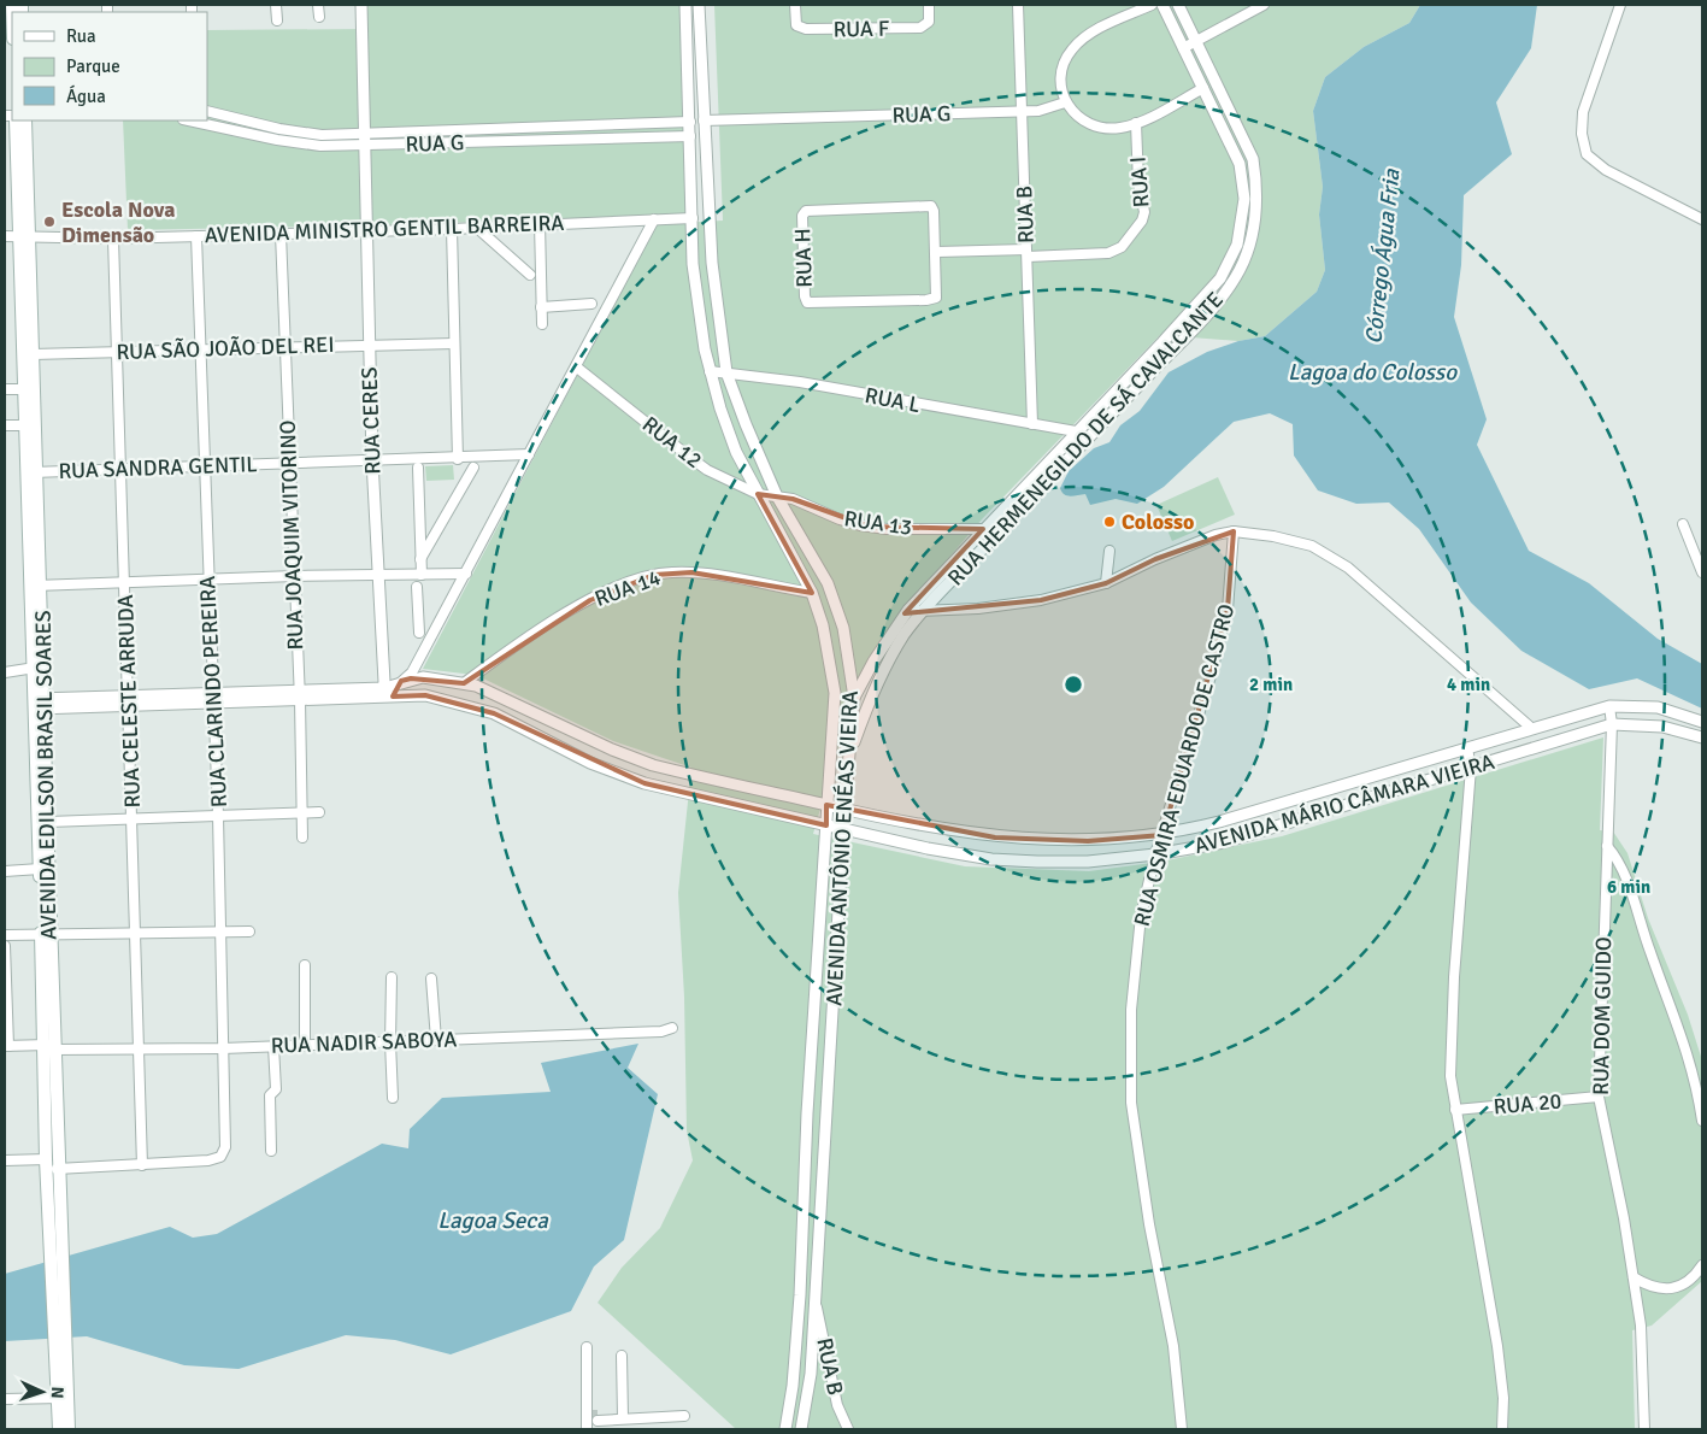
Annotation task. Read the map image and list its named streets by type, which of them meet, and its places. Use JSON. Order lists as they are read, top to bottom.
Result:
{
  "streets": {
    "main road": ["AVENIDA EDILSON BRASIL SOARES"],
    "street": [
      "RUA F",
      "RUA G",
      "RUA I",
      "RUA B",
      "AVENIDA MINISTRO GENTIL BARREIRA",
      "RUA H",
      "RUA SÃO JOÃO DEL REI",
      "RUA L",
      "RUA CERES",
      "RUA HERMENEGILDO DE SÁ CAVALCANTE",
      "RUA 12",
      "RUA SANDRA GENTIL",
      "RUA 13",
      "RUA JOAQUIM VITORINO",
      "RUA 14",
      "RUA CLARINDO PEREIRA",
      "RUA CELESTE ARRUDA",
      "RUA OSMIRA EDUARDO DE CASTRO",
      "AVENIDA MÁRIO CÂMARA VIEIRA",
      "AVENIDA ANTÔNIO ENÉAS VIEIRA",
      "RUA DOM GUIDO",
      "RUA NADIR SABOYA",
      "RUA 20"
    ]
  },
  "crossings": [
    ["RUA G", "RUA B"],
    ["RUA G", "RUA CERES"],
    ["RUA G", "AVENIDA ANTÔNIO ENÉAS VIEIRA"],
    ["RUA I", "RUA B"],
    ["RUA B", "RUA L"],
    ["RUA B", "AVENIDA ANTÔNIO ENÉAS VIEIRA"],
    ["AVENIDA MINISTRO GENTIL BARREIRA", "RUA CERES"],
    ["AVENIDA MINISTRO GENTIL BARREIRA", "RUA JOAQUIM VITORINO"],
    ["AVENIDA MINISTRO GENTIL BARREIRA", "RUA CLARINDO PEREIRA"],
    ["AVENIDA MINISTRO GENTIL BARREIRA", "RUA CELESTE ARRUDA"],
    ["AVENIDA MINISTRO GENTIL BARREIRA", "AVENIDA EDILSON BRASIL SOARES"],
    ["AVENIDA MINISTRO GENTIL BARREIRA", "AVENIDA ANTÔNIO ENÉAS VIEIRA"],
    ["RUA SÃO JOÃO DEL REI", "RUA CERES"],
    ["RUA SÃO JOÃO DEL REI", "RUA JOAQUIM VITORINO"],
    ["RUA SÃO JOÃO DEL REI", "RUA CLARINDO PEREIRA"],
    ["RUA SÃO JOÃO DEL REI", "RUA CELESTE ARRUDA"],
    ["RUA SÃO JOÃO DEL REI", "AVENIDA EDILSON BRASIL SOARES"],
    ["RUA L", "RUA HERMENEGILDO DE SÁ CAVALCANTE"],
    ["RUA L", "AVENIDA ANTÔNIO ENÉAS VIEIRA"],
    ["RUA CERES", "RUA SANDRA GENTIL"],
    ["RUA CERES", "AVENIDA MÁRIO CÂMARA VIEIRA"],
    ["RUA HERMENEGILDO DE SÁ CAVALCANTE", "RUA 13"],
    ["RUA HERMENEGILDO DE SÁ CAVALCANTE", "AVENIDA ANTÔNIO ENÉAS VIEIRA"],
    ["RUA 12", "RUA 13"],
    ["RUA 12", "AVENIDA ANTÔNIO ENÉAS VIEIRA"],
    ["RUA SANDRA GENTIL", "RUA JOAQUIM VITORINO"],
    ["RUA SANDRA GENTIL", "RUA CLARINDO PEREIRA"],
    ["RUA SANDRA GENTIL", "RUA CELESTE ARRUDA"],
    ["RUA SANDRA GENTIL", "AVENIDA EDILSON BRASIL SOARES"],
    ["RUA 13", "AVENIDA ANTÔNIO ENÉAS VIEIRA"],
    ["RUA JOAQUIM VITORINO", "AVENIDA MÁRIO CÂMARA VIEIRA"],
    ["RUA 14", "AVENIDA MÁRIO CÂMARA VIEIRA"],
    ["RUA 14", "AVENIDA ANTÔNIO ENÉAS VIEIRA"],
    ["RUA CLARINDO PEREIRA", "RUA CELESTE ARRUDA"],
    ["RUA CLARINDO PEREIRA", "AVENIDA MÁRIO CÂMARA VIEIRA"],
    ["RUA CLARINDO PEREIRA", "RUA NADIR SABOYA"],
    ["RUA CELESTE ARRUDA", "AVENIDA MÁRIO CÂMARA VIEIRA"],
    ["RUA CELESTE ARRUDA", "RUA NADIR SABOYA"],
    ["RUA OSMIRA EDUARDO DE CASTRO", "AVENIDA MÁRIO CÂMARA VIEIRA"],
    ["AVENIDA EDILSON BRASIL SOARES", "AVENIDA MÁRIO CÂMARA VIEIRA"],
    ["AVENIDA EDILSON BRASIL SOARES", "RUA NADIR SABOYA"],
    ["AVENIDA MÁRIO CÂMARA VIEIRA", "AVENIDA ANTÔNIO ENÉAS VIEIRA"],
    ["AVENIDA MÁRIO CÂMARA VIEIRA", "RUA DOM GUIDO"],
    ["RUA DOM GUIDO", "RUA 20"]
  ],
  "water": ["Córrego Água Fria", "Lagoa do Colosso", "Lagoa Seca"],
  "places": ["Escola Nova Dimensão", "Colosso"],
  "legend": ["Rua", "Parque", "Água"],
  "north": "right",
  "rings": ["2 min", "4 min", "6 min"]
}
